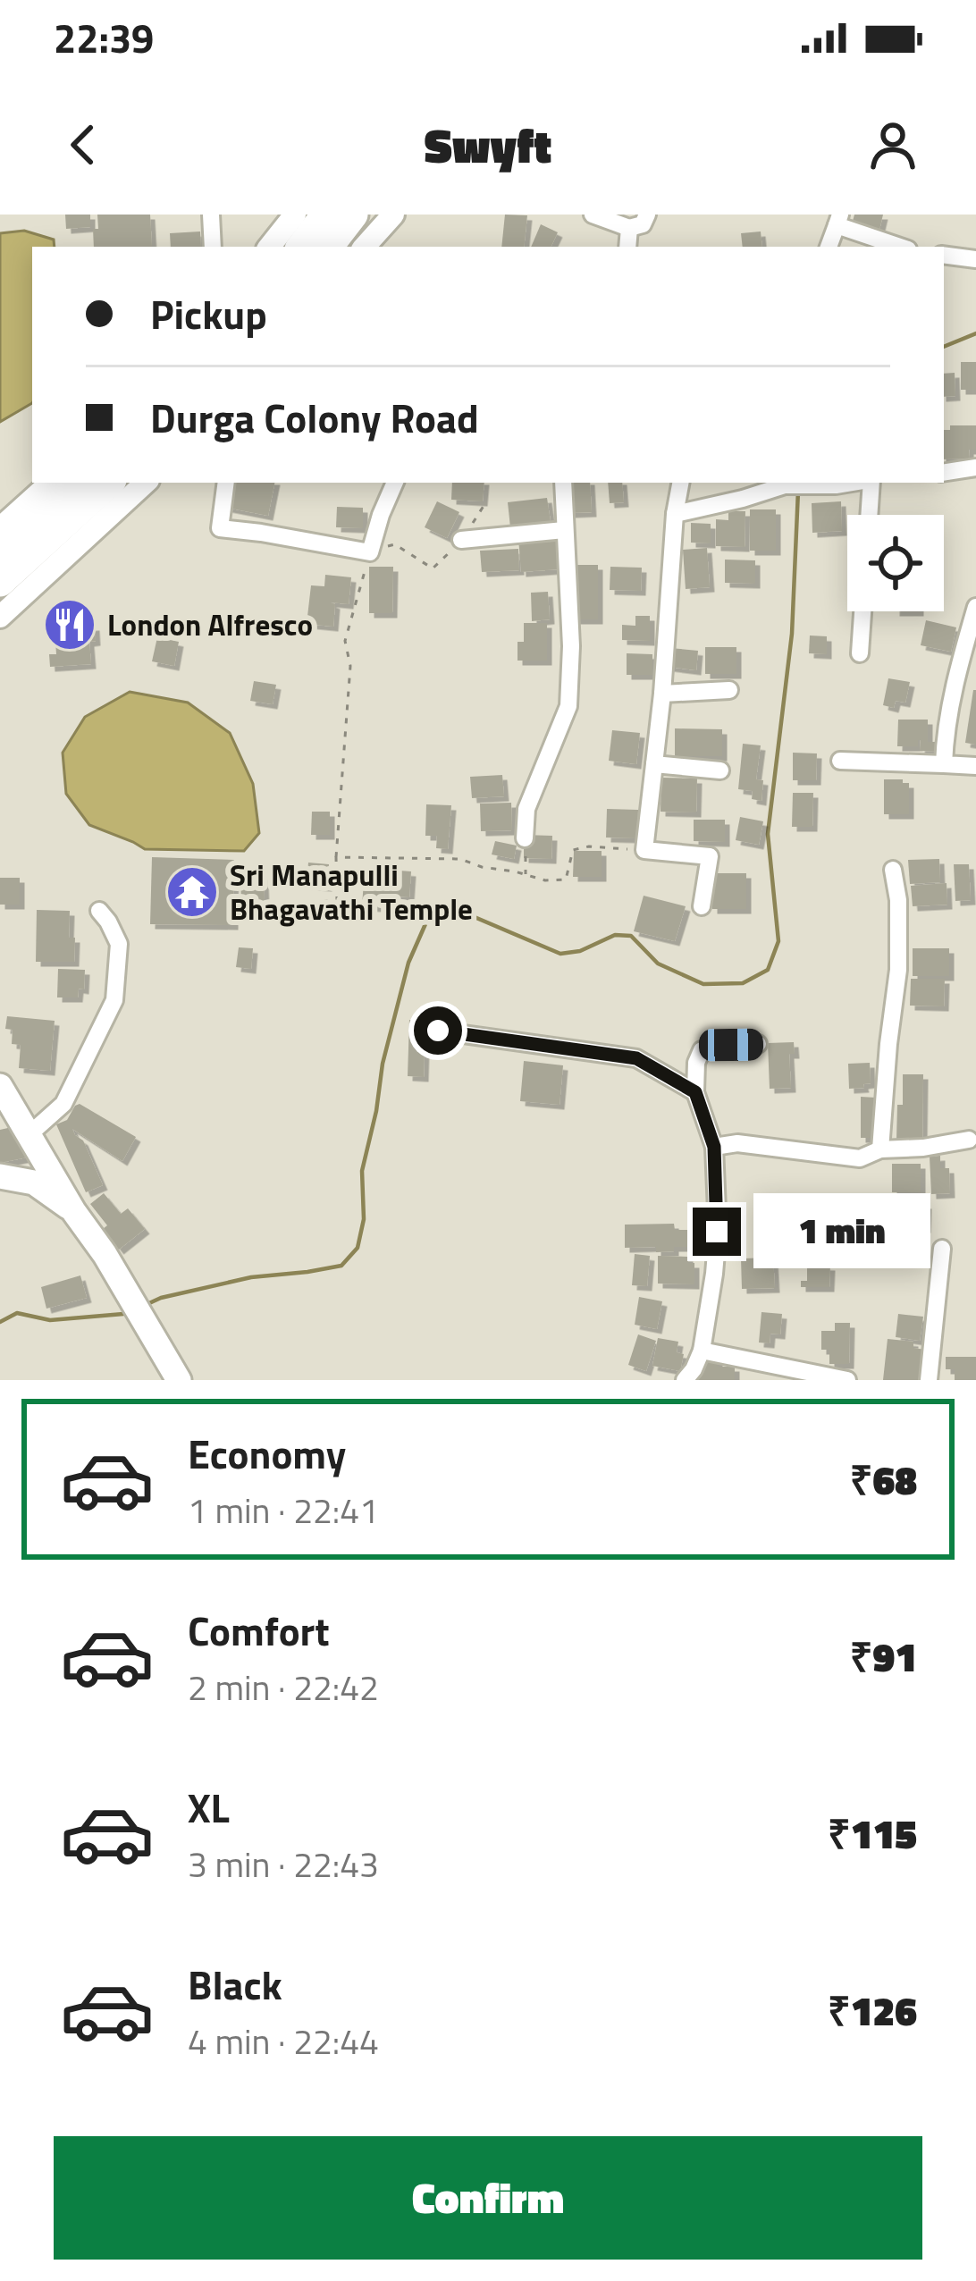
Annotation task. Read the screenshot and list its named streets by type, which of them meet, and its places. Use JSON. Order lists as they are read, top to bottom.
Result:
{
  "places": {
    "restaurant": ["London Alfresco"],
    "temple": ["Sri Manapulli Bhagavathi Temple"]
  },
  "page": {
    "status": "22:39",
    "header": "Swyft",
    "banner": ["Pickup", "Durga Colony Road"],
    "bubble": "1 min",
    "list": [
      {
        "name": "Economy",
        "note": "1 min · 22:41",
        "value": "₹68"
      },
      {
        "name": "Comfort",
        "note": "2 min · 22:42",
        "value": "₹91"
      },
      {
        "name": "XL",
        "note": "3 min · 22:43",
        "value": "₹115"
      },
      {
        "name": "Black",
        "note": "4 min · 22:44",
        "value": "₹126"
      }
    ],
    "buttons": "Confirm"
  }
}
